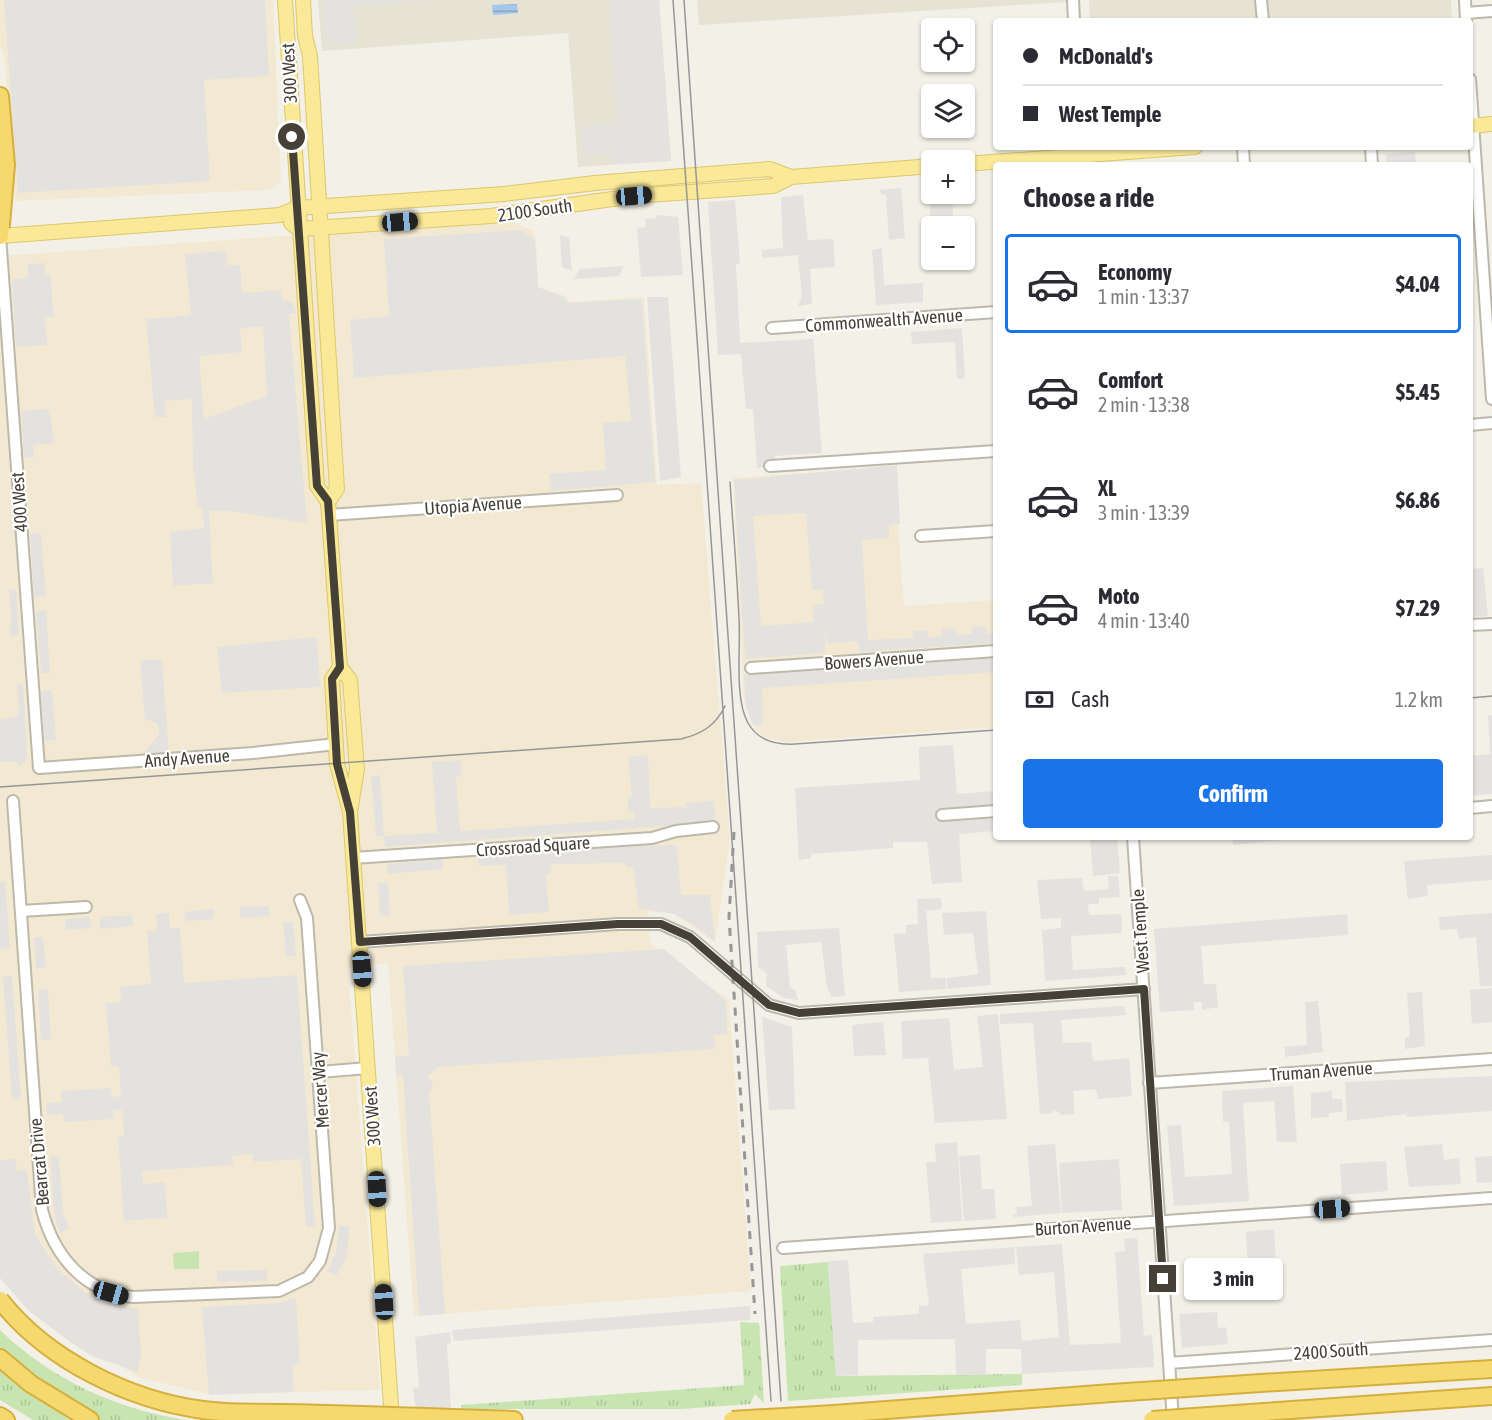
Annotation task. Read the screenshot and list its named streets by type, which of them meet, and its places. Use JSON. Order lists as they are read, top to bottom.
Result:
{
  "streets": {
    "main road": ["300 West", "2100 South"],
    "street": [
      "Commonwealth Avenue",
      "400 West",
      "Utopia Avenue",
      "Bowers Avenue",
      "Andy Avenue",
      "Crossroad Square",
      "West Temple",
      "Truman Avenue",
      "Mercer Way",
      "Bearcat Drive",
      "Burton Avenue",
      "2400 South"
    ]
  },
  "crossings": [
    ["300 West", "2100 South"],
    ["300 West", "Utopia Avenue"],
    ["300 West", "Andy Avenue"],
    ["300 West", "Crossroad Square"],
    ["2100 South", "400 West"],
    ["400 West", "Andy Avenue"],
    ["West Temple", "Truman Avenue"],
    ["West Temple", "Burton Avenue"],
    ["West Temple", "2400 South"],
    ["Mercer Way", "Bearcat Drive"]
  ],
  "page": {
    "map_buttons": ["+", "−"],
    "banner": ["McDonald's", "West Temple"],
    "heading": "Choose a ride",
    "list": [
      {
        "name": "Economy",
        "note": "1 min · 13:37",
        "value": "$4.04"
      },
      {
        "name": "Comfort",
        "note": "2 min · 13:38",
        "value": "$5.45"
      },
      {
        "name": "XL",
        "note": "3 min · 13:39",
        "value": "$6.86"
      },
      {
        "name": "Moto",
        "note": "4 min · 13:40",
        "value": "$7.29"
      }
    ],
    "pay": ["Cash", "1.2 km"],
    "buttons": "Confirm",
    "bubble": "3 min"
  }
}
